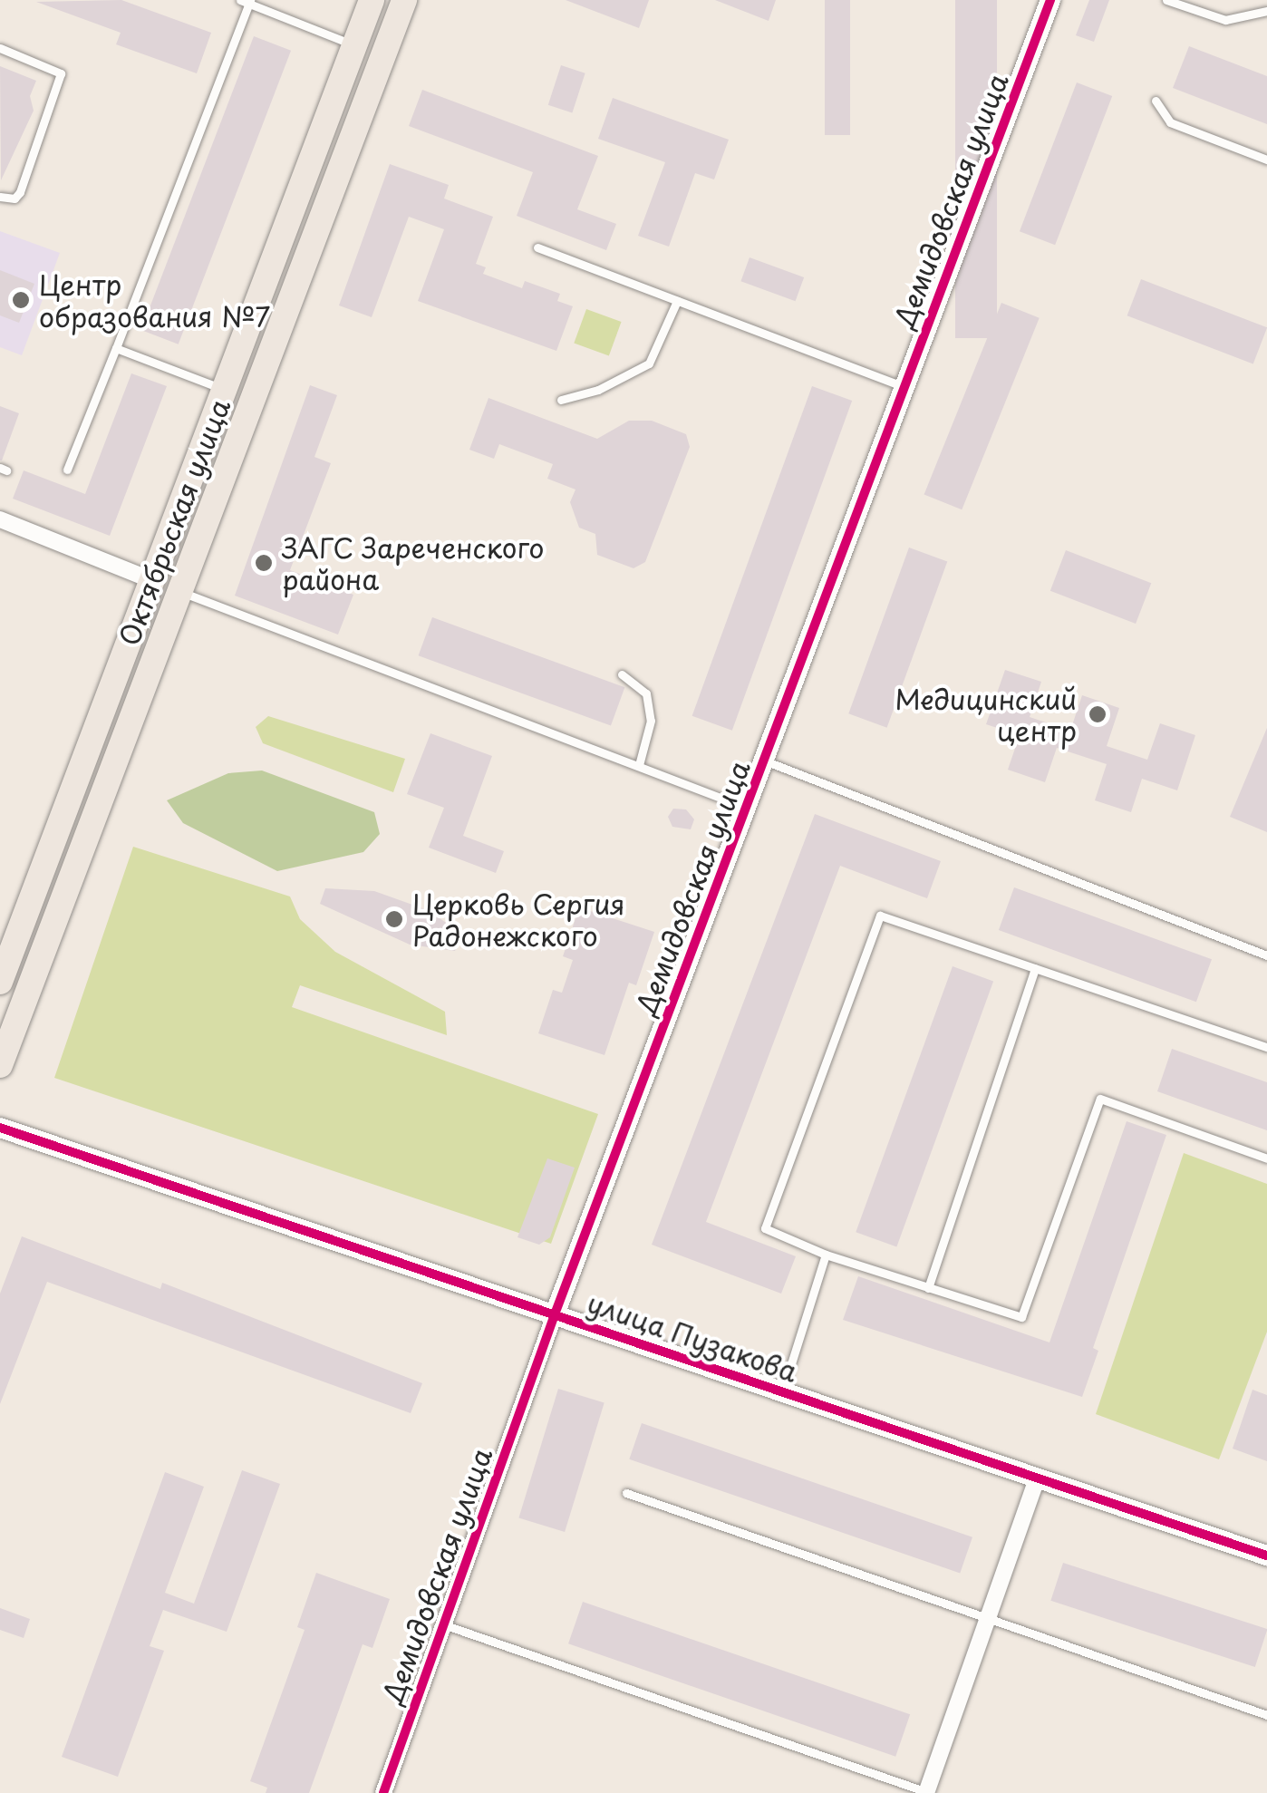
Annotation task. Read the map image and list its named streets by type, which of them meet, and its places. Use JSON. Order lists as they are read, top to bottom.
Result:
{
  "streets": {
    "main road": ["Октябрьская улица"],
    "street": ["Демидовская улица", "улица Пузакова"]
  },
  "crossings": [
    ["Демидовская улица", "улица Пузакова"]
  ],
  "places": [
    "Центр образования №7",
    "ЗАГС Зареченского района",
    "Медицинский центр",
    "Церковь Сергия Радонежского"
  ]
}
